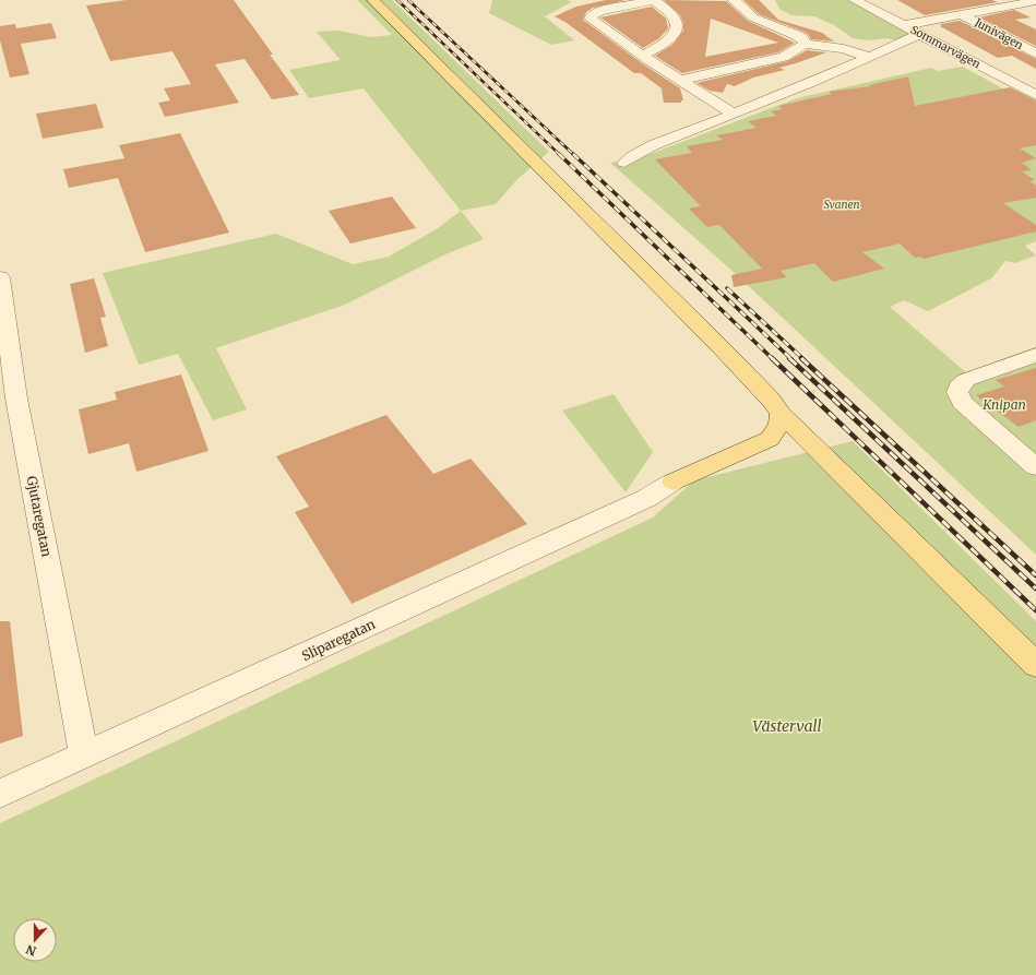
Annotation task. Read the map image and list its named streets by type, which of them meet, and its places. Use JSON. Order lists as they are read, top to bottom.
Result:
{
  "streets": {
    "street": [
      "Junivägen",
      "Sommarvägen",
      "Gjutaregatan",
      "Sliparegatan"
    ]
  },
  "crossings": [
    ["Gjutaregatan", "Sliparegatan"]
  ],
  "parks": ["Svanen", "Knipan", "Västervall"],
  "north": "bottom"
}
